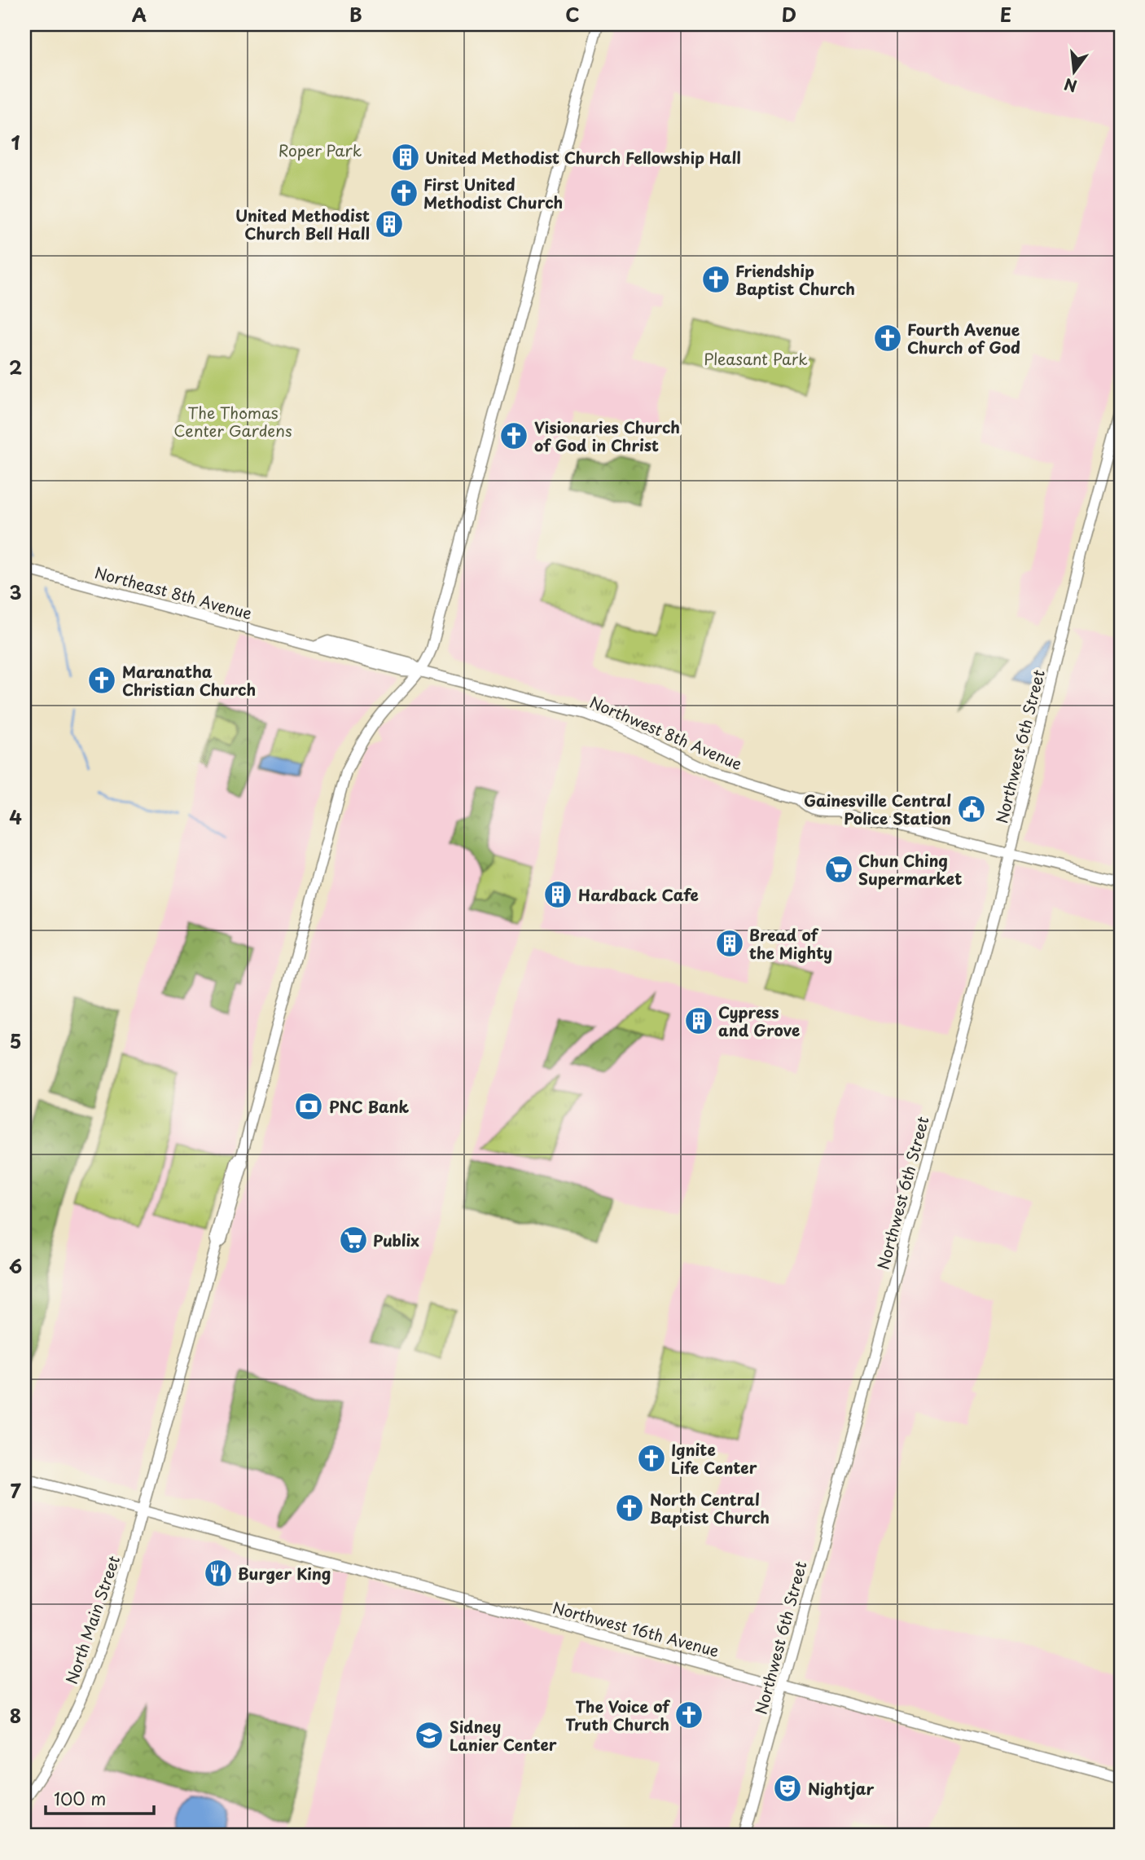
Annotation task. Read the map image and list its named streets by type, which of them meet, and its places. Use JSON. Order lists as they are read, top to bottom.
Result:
{
  "streets": {
    "main road": [
      "Northeast 8th Avenue",
      "Northwest 8th Avenue",
      "Northwest 6th Street",
      "North Main Street",
      "Northwest 16th Avenue"
    ]
  },
  "crossings": [
    ["Northeast 8th Avenue", "Northwest 8th Avenue"],
    ["Northeast 8th Avenue", "North Main Street"],
    ["Northwest 8th Avenue", "Northwest 6th Street"],
    ["Northwest 8th Avenue", "North Main Street"],
    ["Northwest 6th Street", "Northwest 16th Avenue"],
    ["North Main Street", "Northwest 16th Avenue"]
  ],
  "parks": ["Roper Park", "Pleasant Park", "The Thomas Center Gardens"],
  "places": {
    "building": [
      "United Methodist Church Fellowship Hall",
      "United Methodist Church Bell Hall",
      "Hardback Cafe",
      "Bread of the Mighty",
      "Cypress and Grove"
    ],
    "church": [
      "First United Methodist Church",
      "Friendship Baptist Church",
      "Fourth Avenue Church of God",
      "Visionaries Church of God in Christ",
      "Maranatha Christian Church",
      "Ignite Life Center",
      "North Central Baptist Church",
      "The Voice of Truth Church"
    ],
    "public building": ["Gainesville Central Police Station"],
    "supermarket": ["Chun Ching Supermarket", "Publix"],
    "bank": ["PNC Bank"],
    "restaurant": ["Burger King"],
    "school or university": ["Sidney Lanier Center"],
    "theatre": ["Nightjar"]
  },
  "scale_bar": "100 m",
  "north": "bottom",
  "grid": {
    "columns": [
      "A",
      "B",
      "C",
      "D",
      "E"
    ],
    "rows": [
      "1",
      "2",
      "3",
      "4",
      "5",
      "6",
      "7",
      "8"
    ]
  }
}
